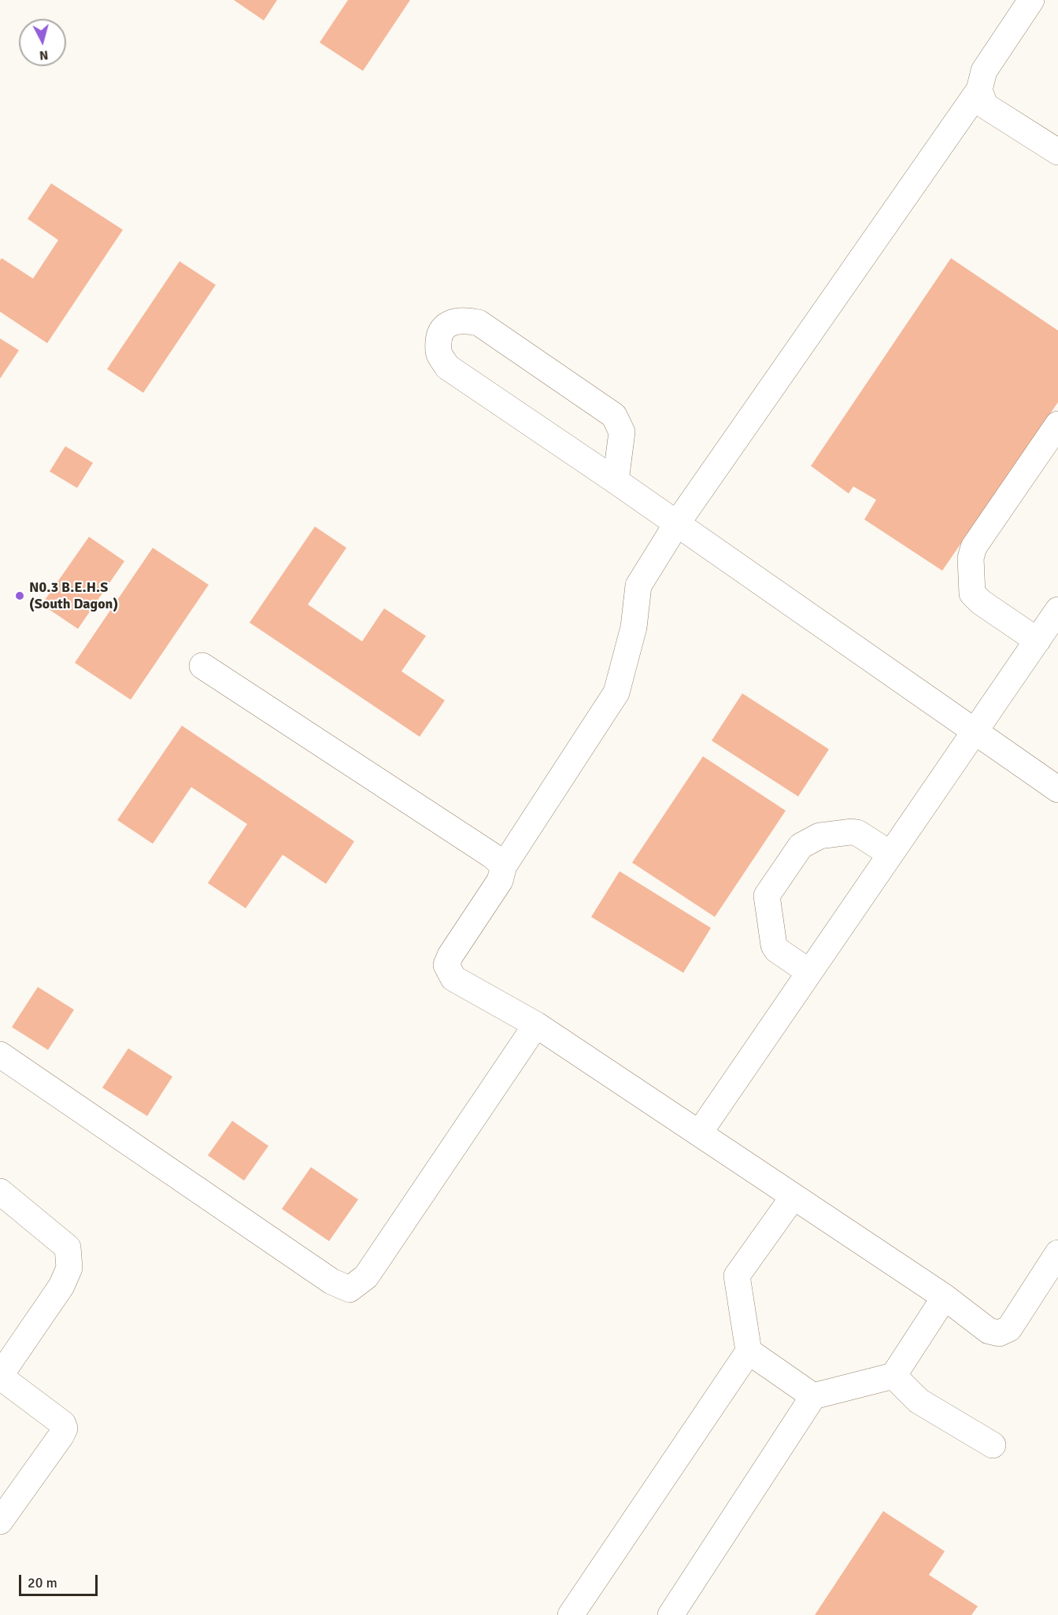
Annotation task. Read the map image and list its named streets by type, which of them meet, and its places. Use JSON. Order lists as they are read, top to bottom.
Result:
{
  "places": ["N0.3 B.E.H.S (South Dagon)"],
  "scale_bar": "20 m",
  "north": "bottom"
}
